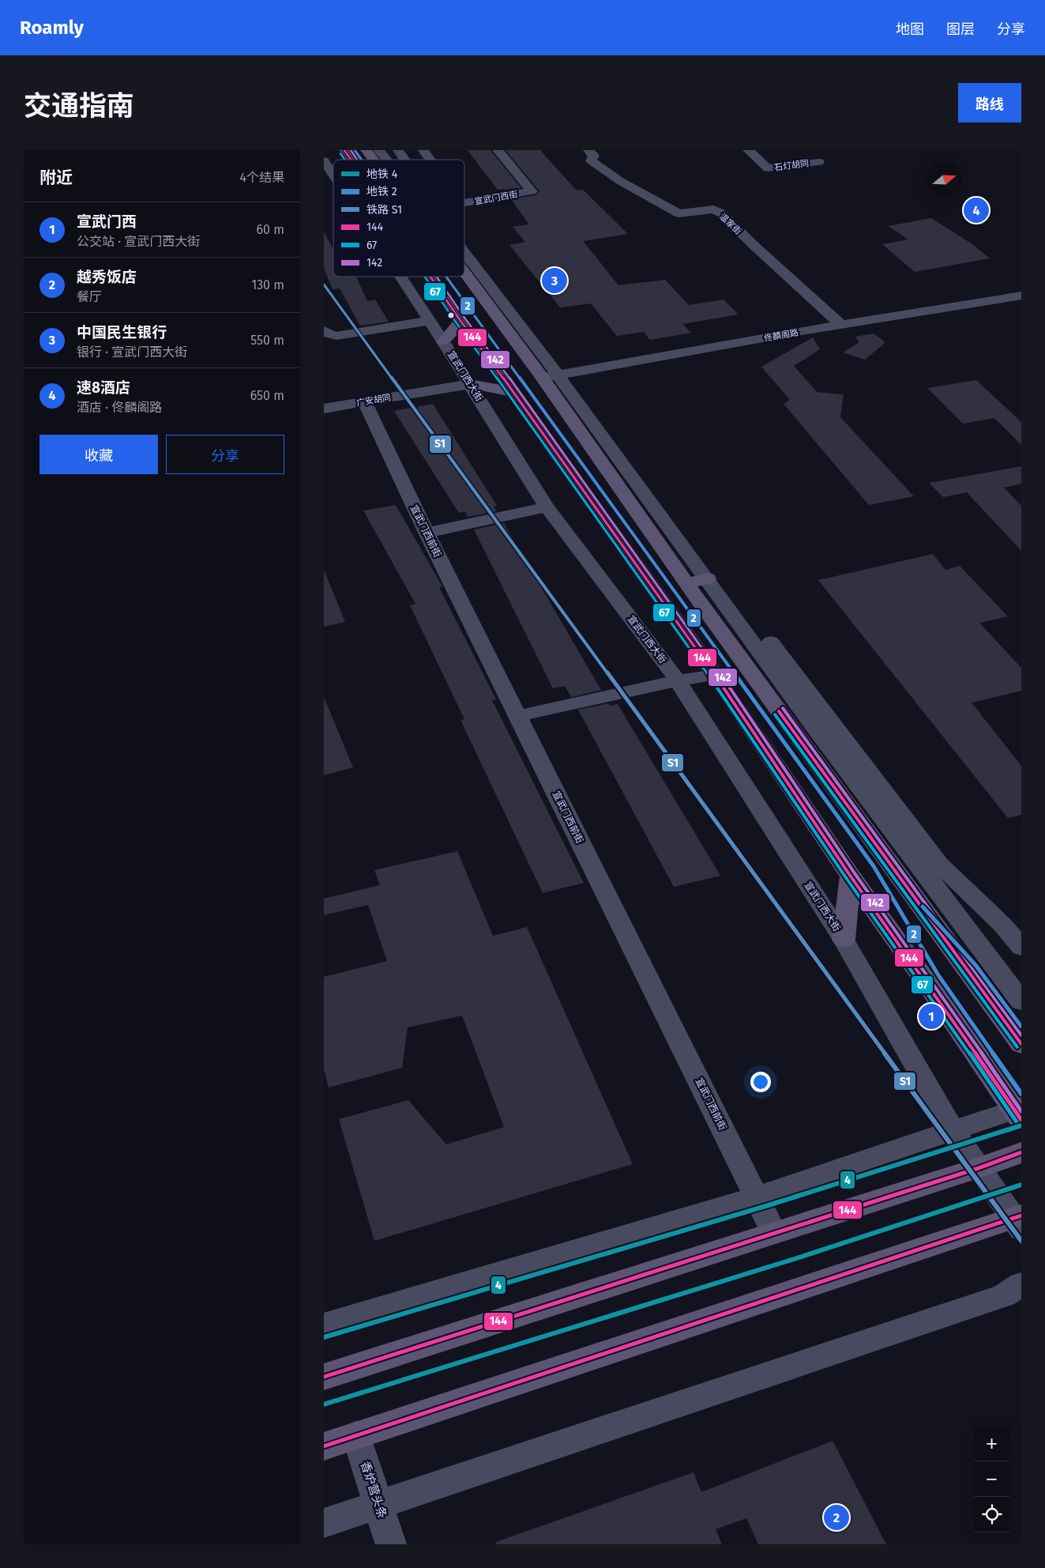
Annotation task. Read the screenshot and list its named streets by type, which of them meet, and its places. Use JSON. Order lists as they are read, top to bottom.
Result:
{
  "streets": {
    "street": [
      "石灯胡同",
      "宣武门西街",
      "温家街",
      "佟麟阁路",
      "宣武门西大街",
      "广安胡同",
      "宣武门西前街",
      "香炉营头条"
    ]
  },
  "crossings": [
    ["温家街", "佟麟阁路"],
    ["宣武门西大街", "广安胡同"],
    ["广安胡同", "宣武门西前街"]
  ],
  "lines": [
    "metro line 2",
    "transit line 144",
    "transit line 142",
    "transit line 67",
    "rail line S1",
    "metro line 4"
  ],
  "legend": [
    "地铁 4",
    "地铁 2",
    "铁路 S1",
    "144",
    "67",
    "142"
  ],
  "north": "right",
  "page": {
    "header": "Roamly",
    "nav": ["地图", "图层", "分享"],
    "title": "交通指南",
    "buttons": [
      "路线",
      ["收藏", "分享"]
    ],
    "heading": ["附近", "4个结果"],
    "pins": [
      "4",
      "3",
      "1",
      "2"
    ],
    "list": [
      {
        "mark": "1",
        "name": "宣武门西",
        "note": "公交站 · 宣武门西大街",
        "value": "60 m"
      },
      {
        "mark": "2",
        "name": "越秀饭店",
        "note": "餐厅",
        "value": "130 m"
      },
      {
        "mark": "3",
        "name": "中国民生银行",
        "note": "银行 · 宣武门西大街",
        "value": "550 m"
      },
      {
        "mark": "4",
        "name": "速8酒店",
        "note": "酒店 · 佟麟阁路",
        "value": "650 m"
      }
    ],
    "map_buttons": ["+", "−"]
  }
}
